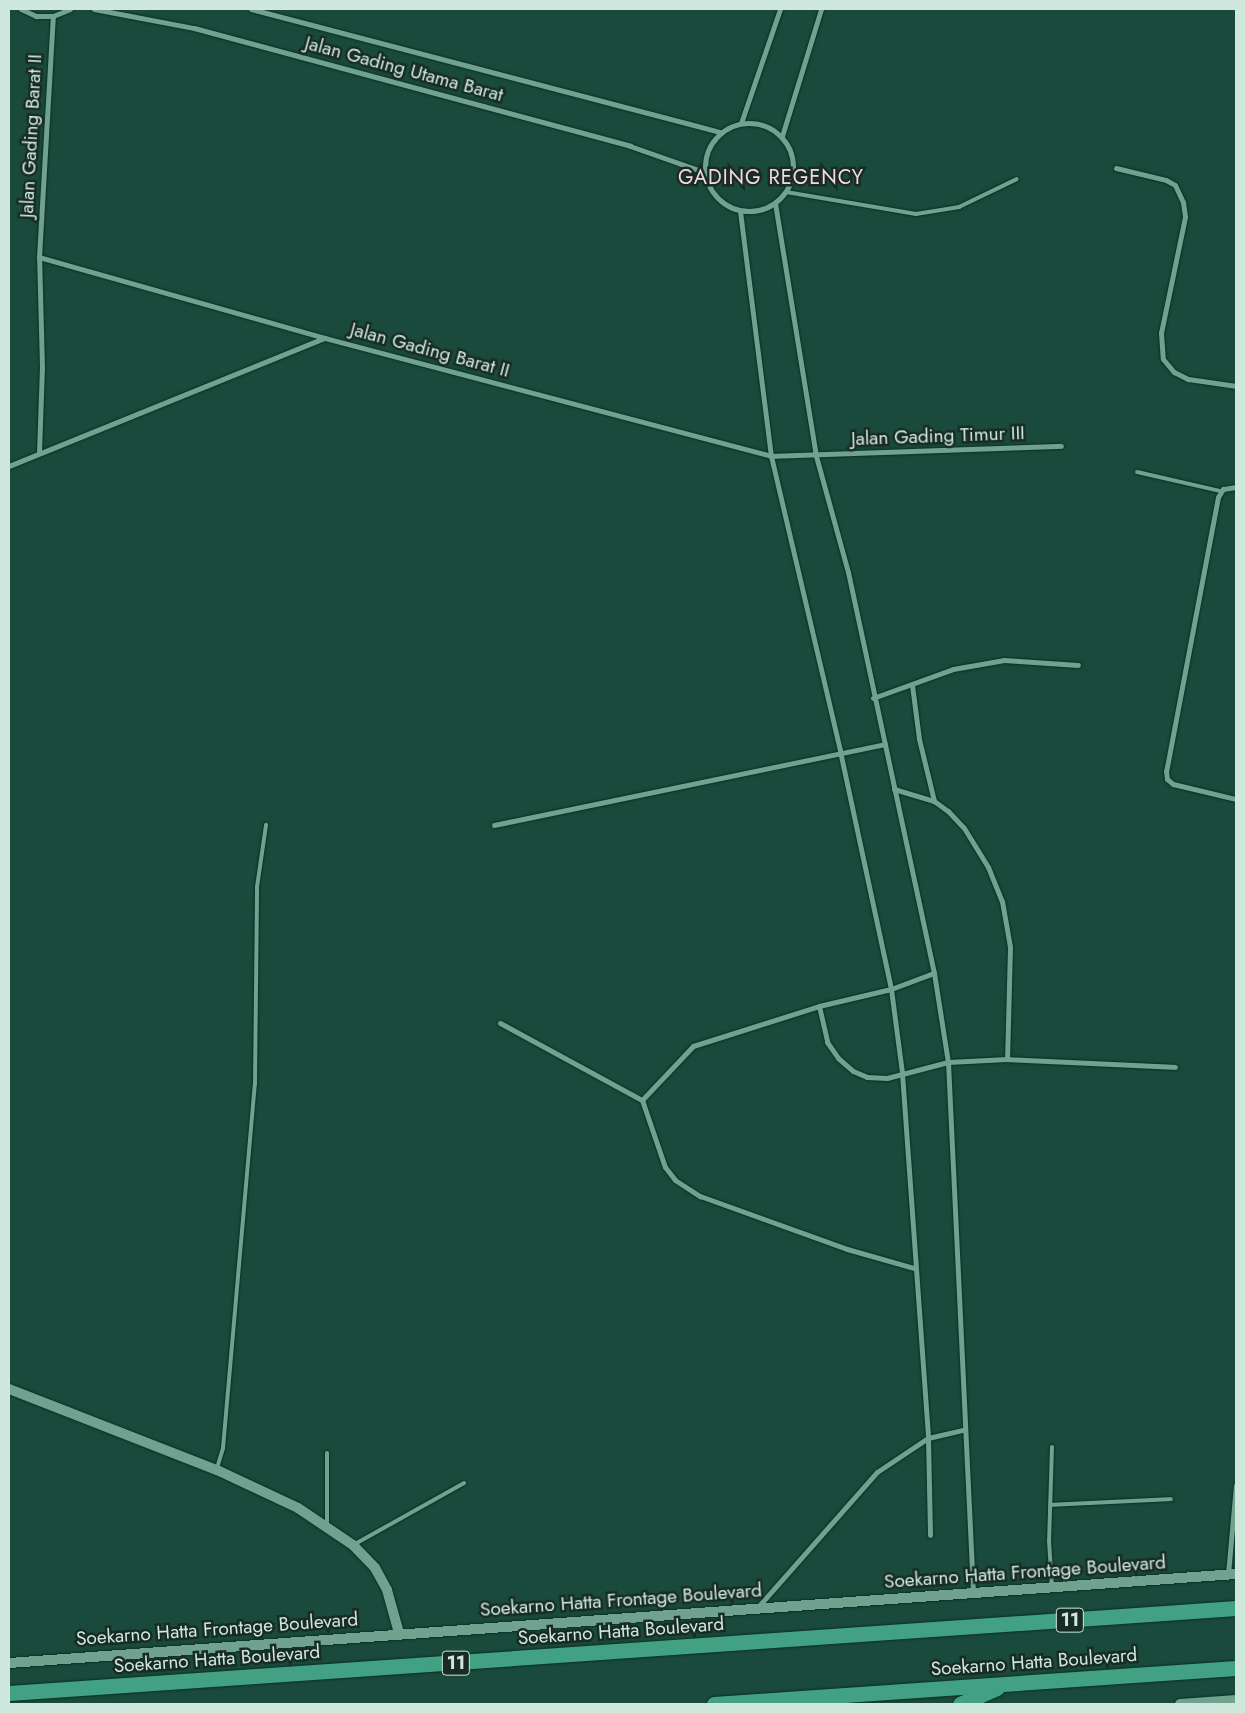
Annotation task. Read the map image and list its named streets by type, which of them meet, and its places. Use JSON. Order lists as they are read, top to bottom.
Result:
{
  "streets": {
    "highway": ["11", "Soekarno Hatta Boulevard"],
    "main road": ["Soekarno Hatta Frontage Boulevard"],
    "street": ["Jalan Gading Utama Barat", "Jalan Gading Barat II", "Jalan Gading Timur III"]
  },
  "crossings": [
    ["Jalan Gading Barat II", "Jalan Gading Timur III"]
  ],
  "districts": ["GADING REGENCY"]
}
